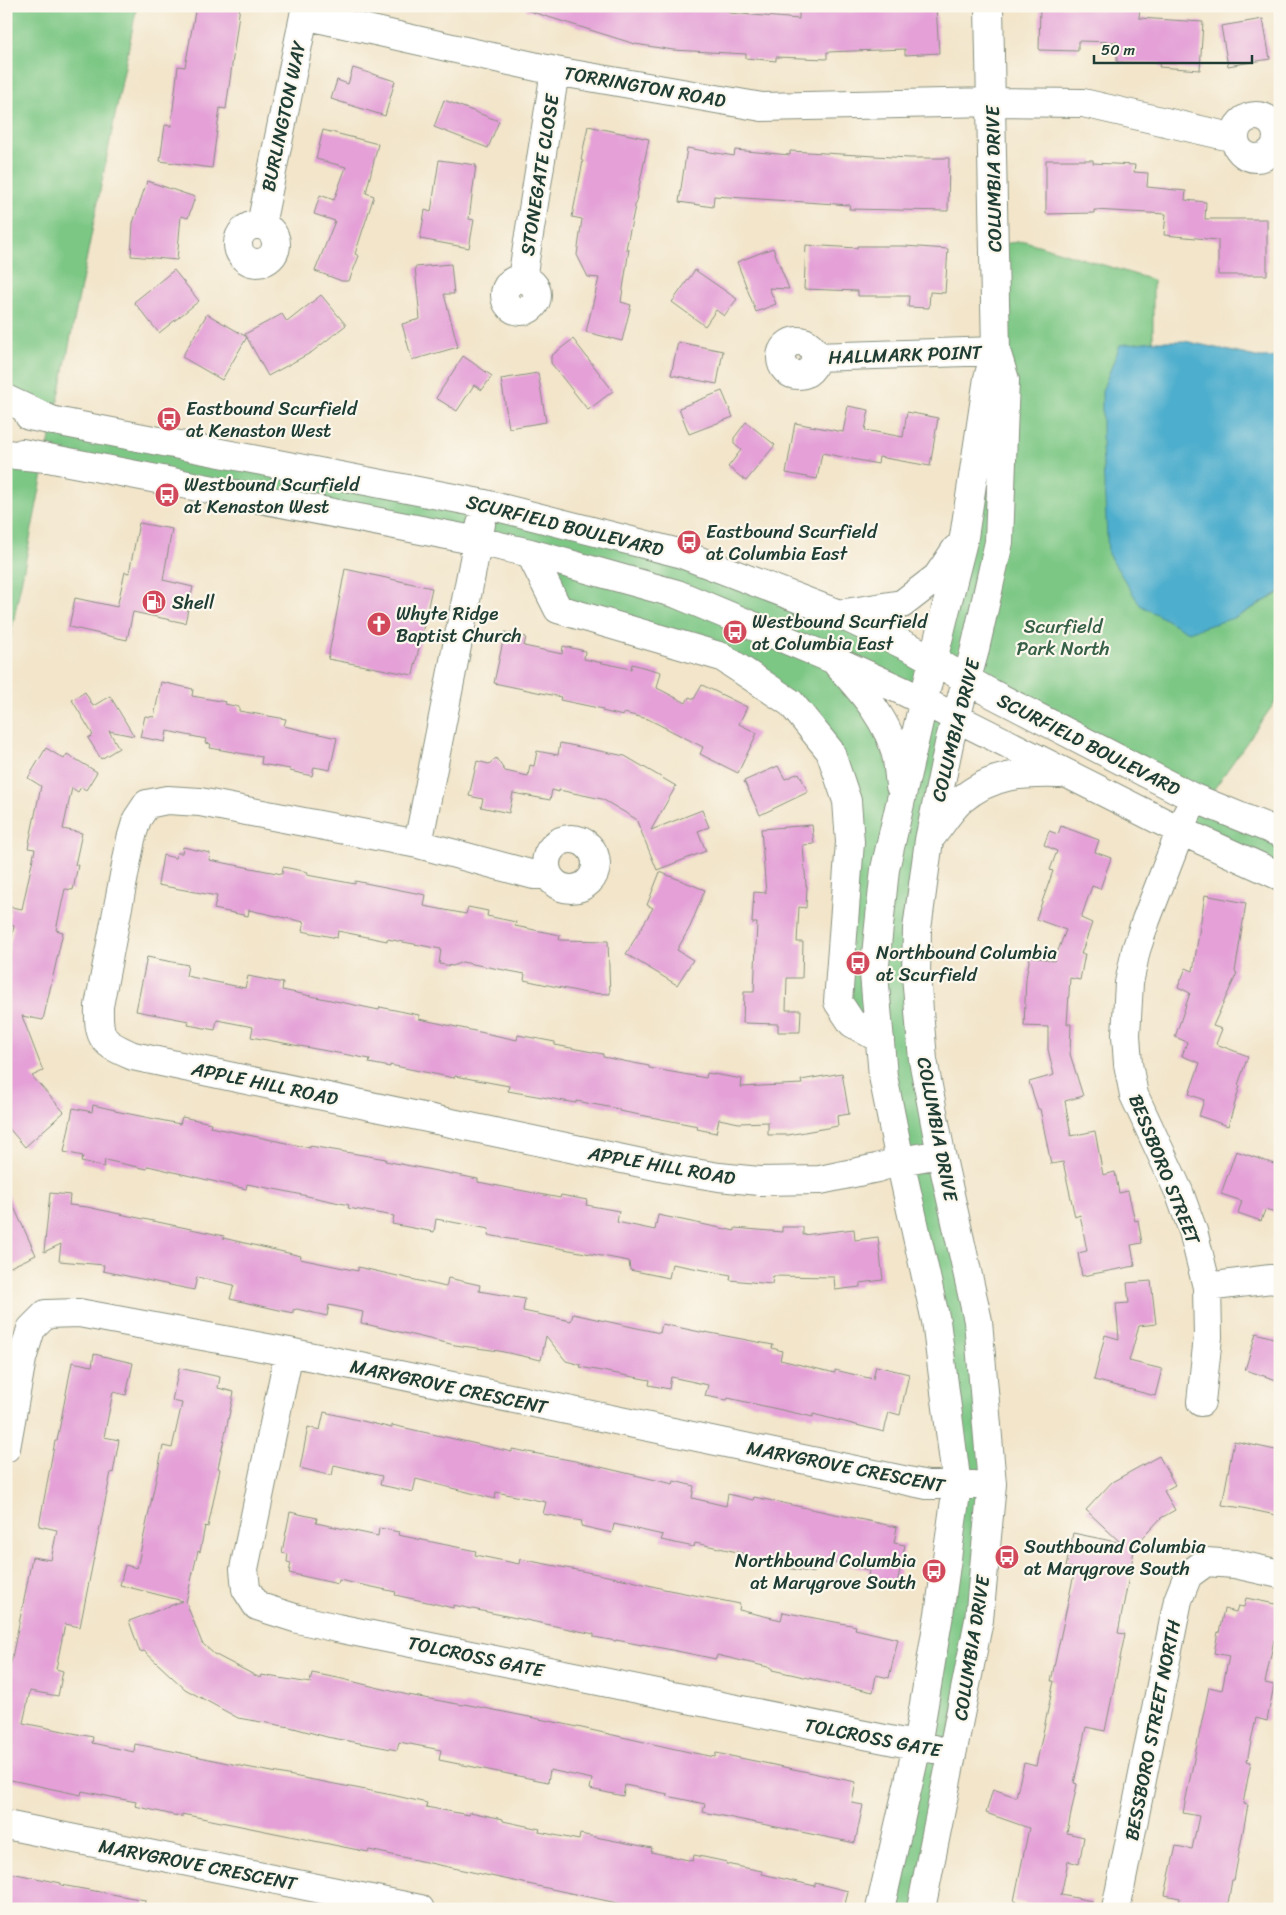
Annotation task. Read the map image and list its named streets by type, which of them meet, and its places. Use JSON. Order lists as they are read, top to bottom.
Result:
{
  "streets": {
    "street": [
      "TORRINGTON ROAD",
      "BURLINGTON WAY",
      "STONEGATE CLOSE",
      "COLUMBIA DRIVE",
      "HALLMARK POINT",
      "SCURFIELD BOULEVARD",
      "APPLE HILL ROAD",
      "BESSBORO STREET",
      "MARYGROVE CRESCENT",
      "TOLCROSS GATE",
      "BESSBORO STREET NORTH"
    ]
  },
  "crossings": [
    ["TORRINGTON ROAD", "BURLINGTON WAY"],
    ["TORRINGTON ROAD", "STONEGATE CLOSE"],
    ["TORRINGTON ROAD", "COLUMBIA DRIVE"],
    ["COLUMBIA DRIVE", "HALLMARK POINT"],
    ["COLUMBIA DRIVE", "SCURFIELD BOULEVARD"],
    ["COLUMBIA DRIVE", "APPLE HILL ROAD"],
    ["COLUMBIA DRIVE", "MARYGROVE CRESCENT"],
    ["COLUMBIA DRIVE", "TOLCROSS GATE"],
    ["SCURFIELD BOULEVARD", "BESSBORO STREET"],
    ["MARYGROVE CRESCENT", "TOLCROSS GATE"]
  ],
  "parks": ["Scurfield Park North"],
  "places": {
    "bus stop": [
      "Eastbound Scurfield at Kenaston West",
      "Westbound Scurfield at Kenaston West",
      "Eastbound Scurfield at Columbia East",
      "Westbound Scurfield at Columbia East",
      "Northbound Columbia at Scurfield",
      "Southbound Columbia at Marygrove South",
      "Northbound Columbia at Marygrove South"
    ],
    "fuel station": ["Shell"],
    "church": ["Whyte Ridge Baptist Church"]
  },
  "scale_bar": "50 m"
}
